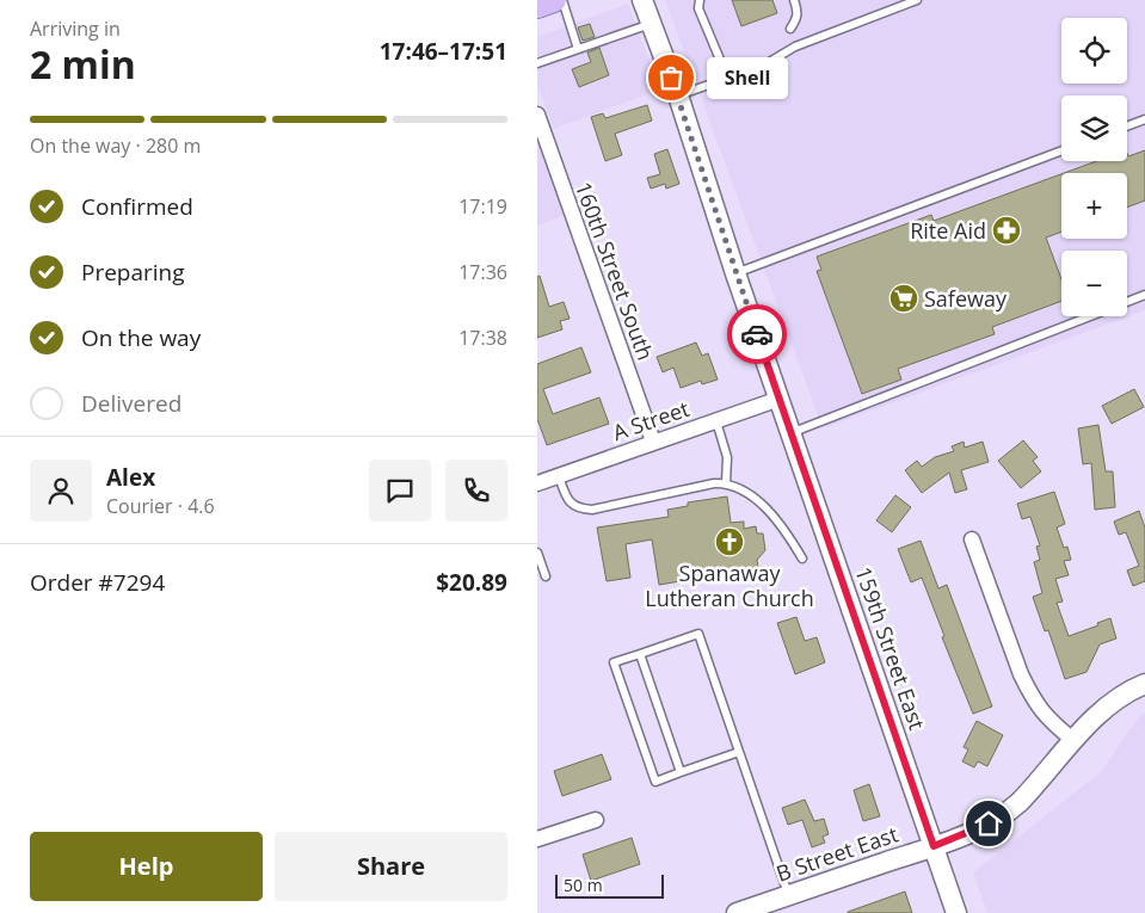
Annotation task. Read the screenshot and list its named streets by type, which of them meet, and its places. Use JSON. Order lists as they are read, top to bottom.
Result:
{
  "streets": {
    "street": [
      "160th Street South",
      "A Street",
      "159th Street East",
      "B Street East"
    ]
  },
  "crossings": [
    ["160th Street South", "A Street"],
    ["A Street", "159th Street East"],
    ["159th Street East", "B Street East"]
  ],
  "places": {
    "other": ["Shell"],
    "pharmacy": ["Rite Aid"],
    "supermarket": ["Safeway"],
    "church": ["Spanaway Lutheran Church"]
  },
  "scale_bar": "50 m",
  "page": {
    "heading": ["2 min", "Arriving in", "17:46–17:51"],
    "panel": [
      "Alex",
      "Courier · 4.6",
      "Order #7294",
      "$20.89"
    ],
    "map_buttons": ["+", "−"],
    "bubble": "Shell",
    "bar": "On the way · 280 m",
    "list": [
      ["Confirmed", "17:19"],
      ["Preparing", "17:36"],
      ["On the way", "17:38"],
      "Delivered"
    ],
    "buttons": ["Help", "Share"],
    "scale": "50 m"
  }
}
